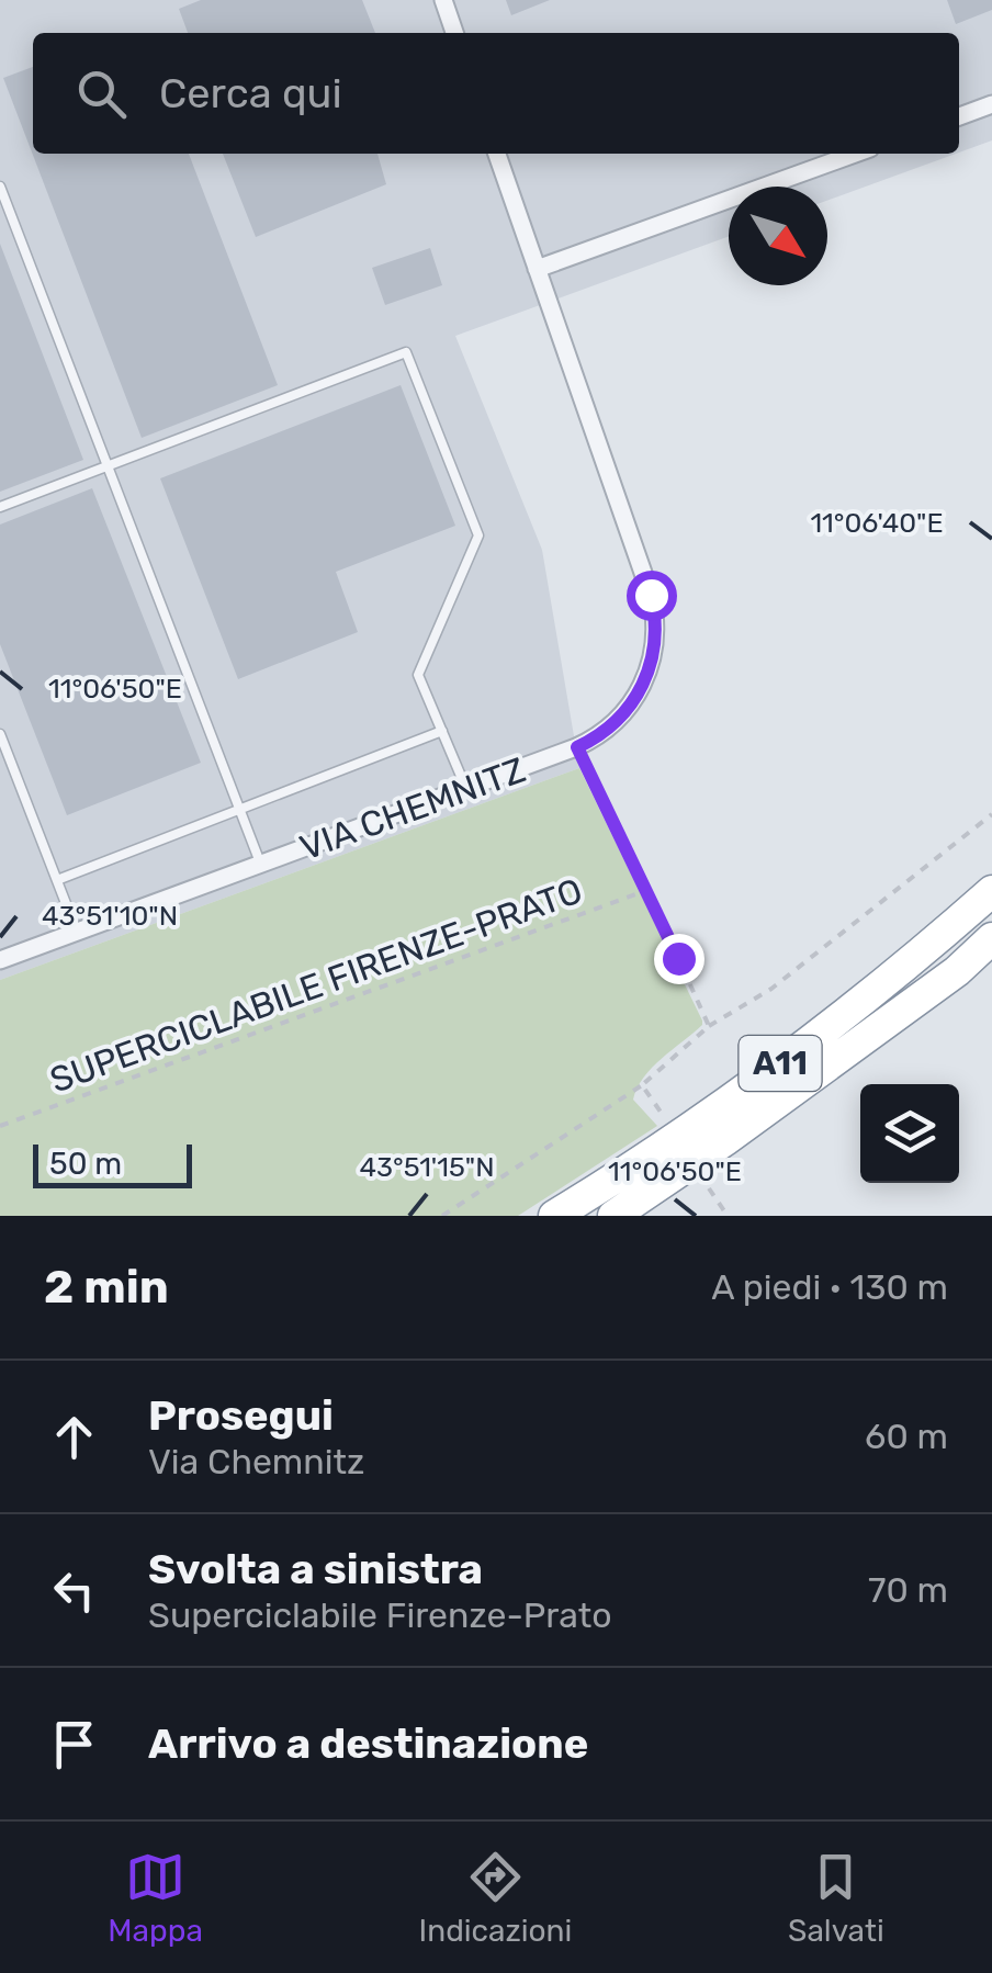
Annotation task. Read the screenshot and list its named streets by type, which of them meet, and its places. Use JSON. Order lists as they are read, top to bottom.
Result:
{
  "streets": {
    "highway": ["A11"],
    "street": ["VIA CHEMNITZ"],
    "path": ["SUPERCICLABILE FIRENZE-PRATO"]
  },
  "scale_bar": "50 m",
  "north": "bottom right",
  "page": {
    "search": "Cerca qui",
    "scale": "50 m",
    "heading": ["2 min", "A piedi · 130 m"],
    "list": [
      ["Prosegui", "Via Chemnitz", "60 m"],
      ["Svolta a sinistra", "Superciclabile Firenze-Prato", "70 m"],
      "Arrivo a destinazione"
    ],
    "nav": ["Mappa", "Indicazioni", "Salvati"]
  },
  "coordinates": [
    "11°06'40\"E",
    "11°06'50\"E",
    "43°51'10\"N",
    "43°51'15\"N"
  ]
}
